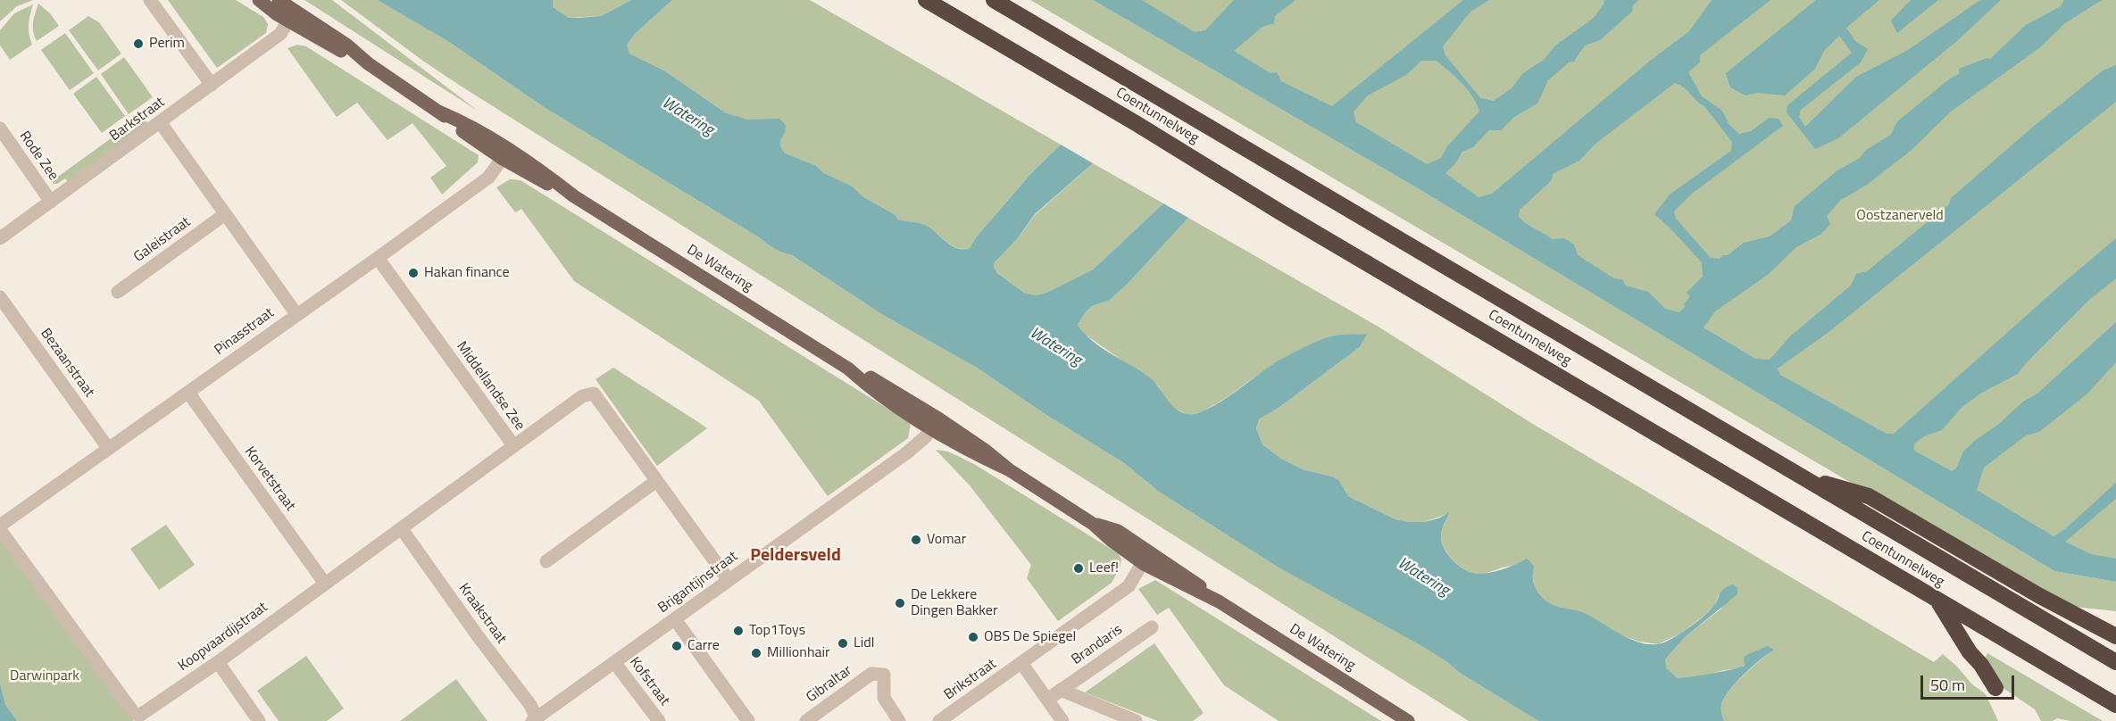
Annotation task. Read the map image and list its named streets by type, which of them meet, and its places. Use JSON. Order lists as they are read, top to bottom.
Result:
{
  "streets": {
    "highway": ["Coentunnelweg"],
    "main road": ["De Watering"],
    "street": [
      "Barkstraat",
      "Rode Zee",
      "Galeistraat",
      "Pinasstraat",
      "Bezaanstraat",
      "Middellandse Zee",
      "Korvetstraat",
      "Brigantijnstraat",
      "Kraakstraat",
      "Koopvaardijstraat",
      "Brandaris",
      "Brikstraat",
      "Kofstraat",
      "Gibraltar"
    ]
  },
  "crossings": [
    ["Barkstraat", "Rode Zee"],
    ["Barkstraat", "De Watering"],
    ["De Watering", "Pinasstraat"],
    ["De Watering", "Brigantijnstraat"],
    ["De Watering", "Brikstraat"],
    ["Pinasstraat", "Bezaanstraat"],
    ["Pinasstraat", "Middellandse Zee"],
    ["Pinasstraat", "Korvetstraat"],
    ["Pinasstraat", "Koopvaardijstraat"],
    ["Middellandse Zee", "Brigantijnstraat"],
    ["Middellandse Zee", "Koopvaardijstraat"],
    ["Korvetstraat", "Koopvaardijstraat"],
    ["Brigantijnstraat", "Kraakstraat"],
    ["Brigantijnstraat", "Kofstraat"],
    ["Kraakstraat", "Koopvaardijstraat"]
  ],
  "districts": ["Peldersveld"],
  "water": ["Watering"],
  "parks": ["Oostzanerveld", "Darwinpark"],
  "places": [
    "Perim",
    "Hakan finance",
    "Vomar",
    "Leef!",
    "De Lekkere Dingen Bakker",
    "Top1Toys",
    "OBS De Spiegel",
    "Lidl",
    "Carre",
    "Millionhair"
  ],
  "scale_bar": "50 m"
}
